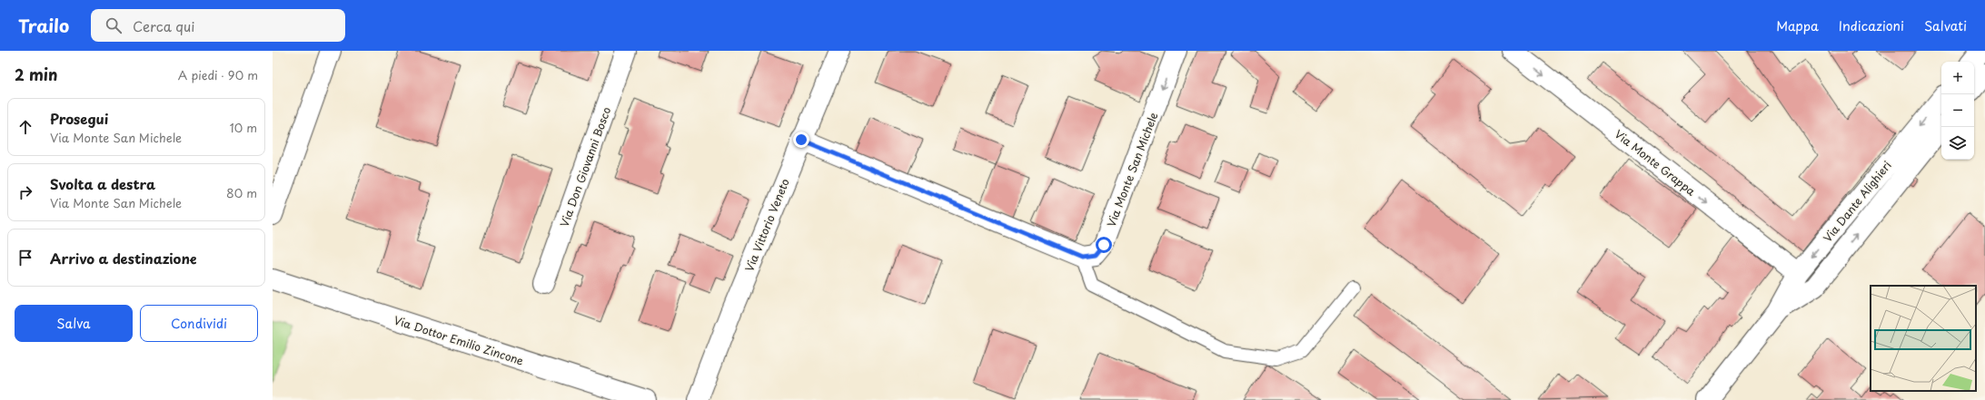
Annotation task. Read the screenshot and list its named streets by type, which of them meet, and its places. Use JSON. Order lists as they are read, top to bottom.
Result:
{
  "streets": {
    "street": [
      "Via Monte Grappa",
      "Via Don Giovanni Bosco",
      "Via Monte San Michele",
      "Via Dante Alighieri",
      "Via Vittorio Veneto",
      "Via Dottor Emilio Zincone"
    ]
  },
  "crossings": [
    ["Via Monte Grappa", "Via Dante Alighieri"]
  ],
  "one_way": ["Via Monte Grappa", "Via Monte San Michele"],
  "page": {
    "header": "Trailo",
    "search": "Cerca qui",
    "nav": ["Mappa", "Indicazioni", "Salvati"],
    "heading": ["2 min", "A piedi · 90 m"],
    "map_buttons": ["+", "−"],
    "list": [
      ["Prosegui", "Via Monte San Michele", "10 m"],
      ["Svolta a destra", "Via Monte San Michele", "80 m"],
      "Arrivo a destinazione"
    ],
    "buttons": ["Salva", "Condividi"]
  }
}
